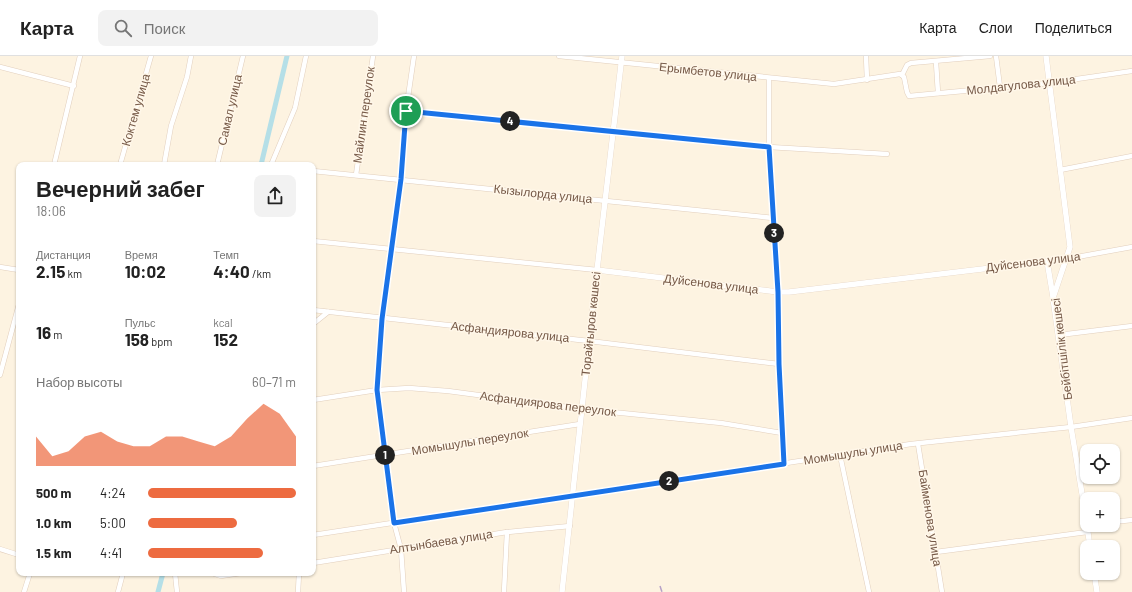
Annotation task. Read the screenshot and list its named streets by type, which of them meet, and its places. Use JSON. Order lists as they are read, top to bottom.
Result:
{
  "streets": {
    "street": [
      "Ерымбетов улица",
      "Молдагулова улица",
      "Коктем улица",
      "Самал улица",
      "Майлин переулок",
      "Кызылорда улица",
      "Дуйсенова улица",
      "Торайғыров көшесі",
      "Асфандиярова улица",
      "Бейбітшілік көшесі",
      "Асфандиярова переулок",
      "Момышулы переулок",
      "Момышулы улица",
      "Байменова улица",
      "Алтынбаева улица"
    ]
  },
  "crossings": [
    ["Ерымбетов улица", "Молдагулова улица"],
    ["Ерымбетов улица", "Торайғыров көшесі"],
    ["Молдагулова улица", "Бейбітшілік көшесі"],
    ["Майлин переулок", "Кызылорда улица"],
    ["Кызылорда улица", "Торайғыров көшесі"],
    ["Дуйсенова улица", "Торайғыров көшесі"],
    ["Дуйсенова улица", "Бейбітшілік көшесі"],
    ["Торайғыров көшесі", "Асфандиярова улица"],
    ["Торайғыров көшесі", "Асфандиярова переулок"],
    ["Торайғыров көшесі", "Момышулы переулок"],
    ["Торайғыров көшесі", "Момышулы улица"],
    ["Торайғыров көшесі", "Алтынбаева улица"],
    ["Бейбітшілік көшесі", "Момышулы улица"],
    ["Момышулы улица", "Байменова улица"]
  ],
  "page": {
    "header": "Карта",
    "search": "Поиск",
    "nav": ["Карта", "Слои", "Поделиться"],
    "pins": [
      "4",
      "3",
      "1",
      "2"
    ],
    "heading": ["Вечерний забег", "18:06"],
    "stats": [
      ["Дистанция", "2.15 km"],
      ["Время", "10:02"],
      ["Темп", "4:40 /km"],
      ["16 m"],
      ["Пульс", "158 bpm"],
      ["kcal", "152"]
    ],
    "chart": ["Набор высоты", "60–71 m"],
    "map_buttons": ["+", "−"],
    "list": [
      {
        "name": "500 m",
        "note": "4:24"
      },
      {
        "name": "1.0 km",
        "note": "5:00"
      },
      {
        "name": "1.5 km",
        "note": "4:41"
      }
    ]
  }
}
